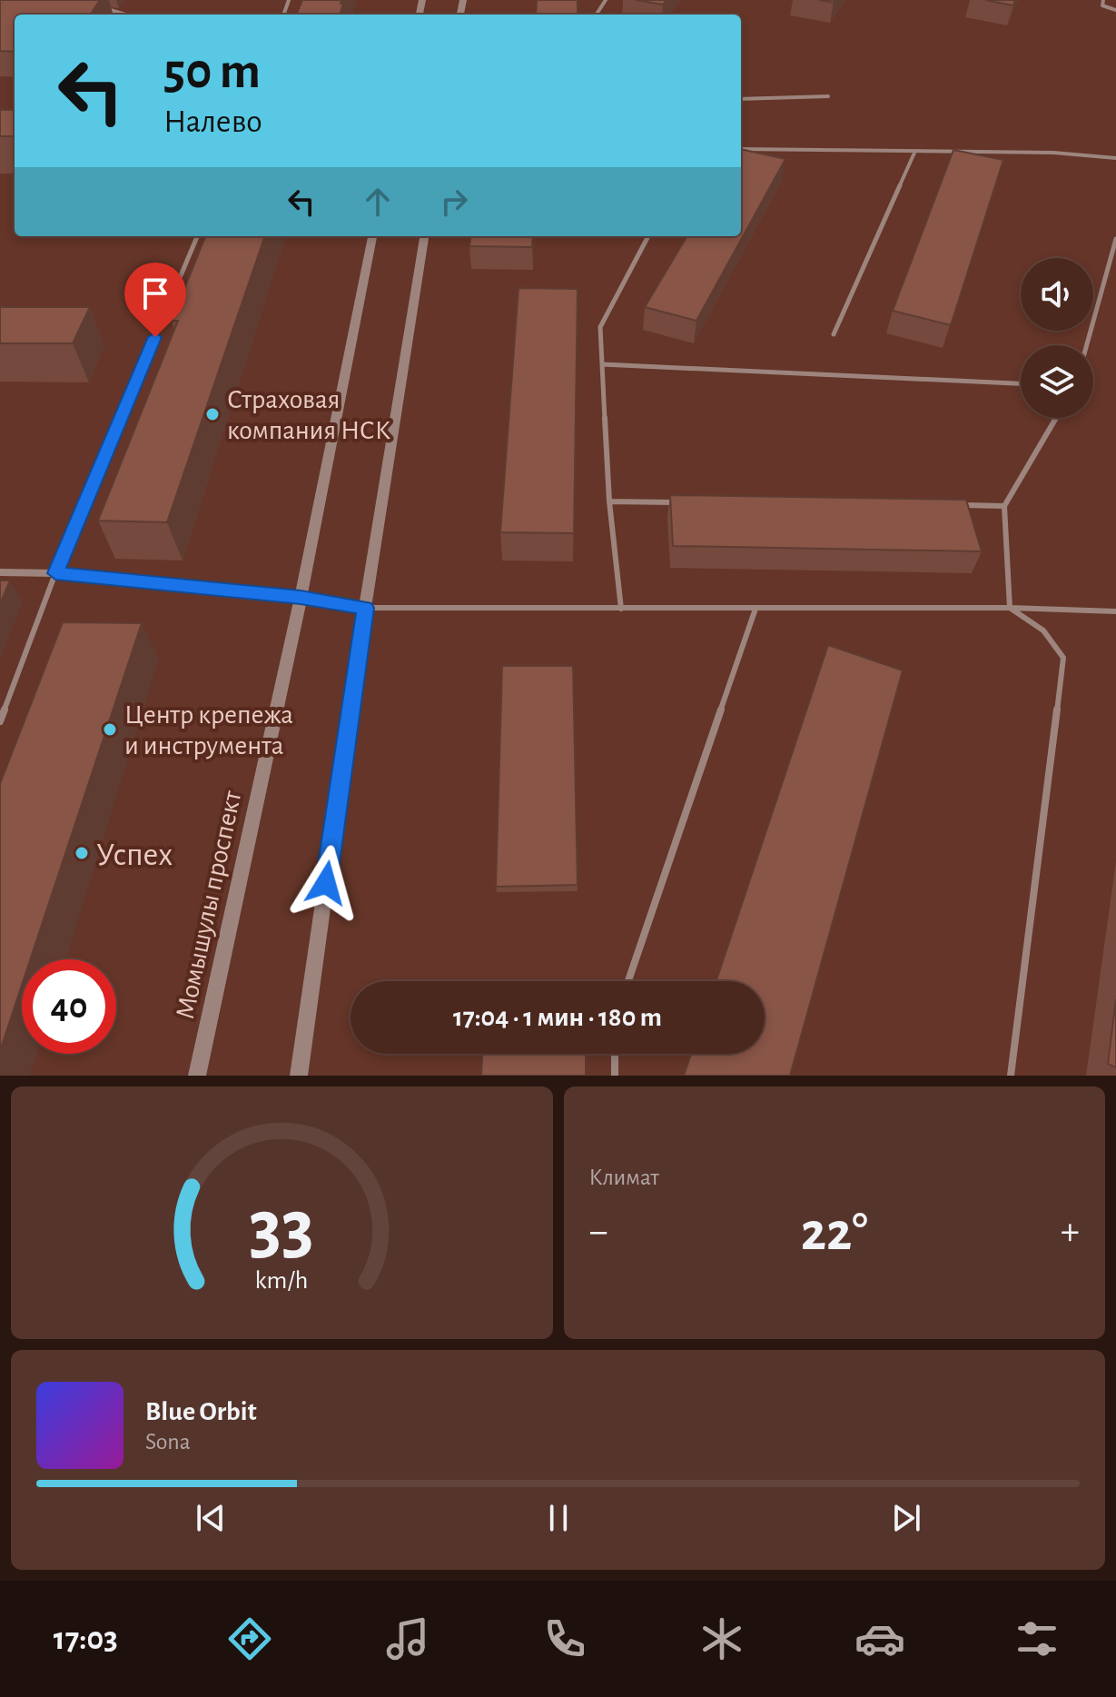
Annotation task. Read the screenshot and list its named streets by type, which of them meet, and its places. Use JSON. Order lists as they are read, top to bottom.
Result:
{
  "streets": {
    "street": ["Момышулы проспект"]
  },
  "places": ["Страховая компания НСК", "Центр крепежа и инструмента", "Успех"],
  "page": {
    "turn": ["50 m", "Налево"],
    "limit": "40",
    "trip": "17:04 · 1 мин · 180 m",
    "tile": "Климат",
    "heat": ["−", "22°", "+"],
    "song": ["Blue Orbit", "Sona"],
    "tabs": "17:03",
    "gauge": ["33", "km/h"]
  }
}
